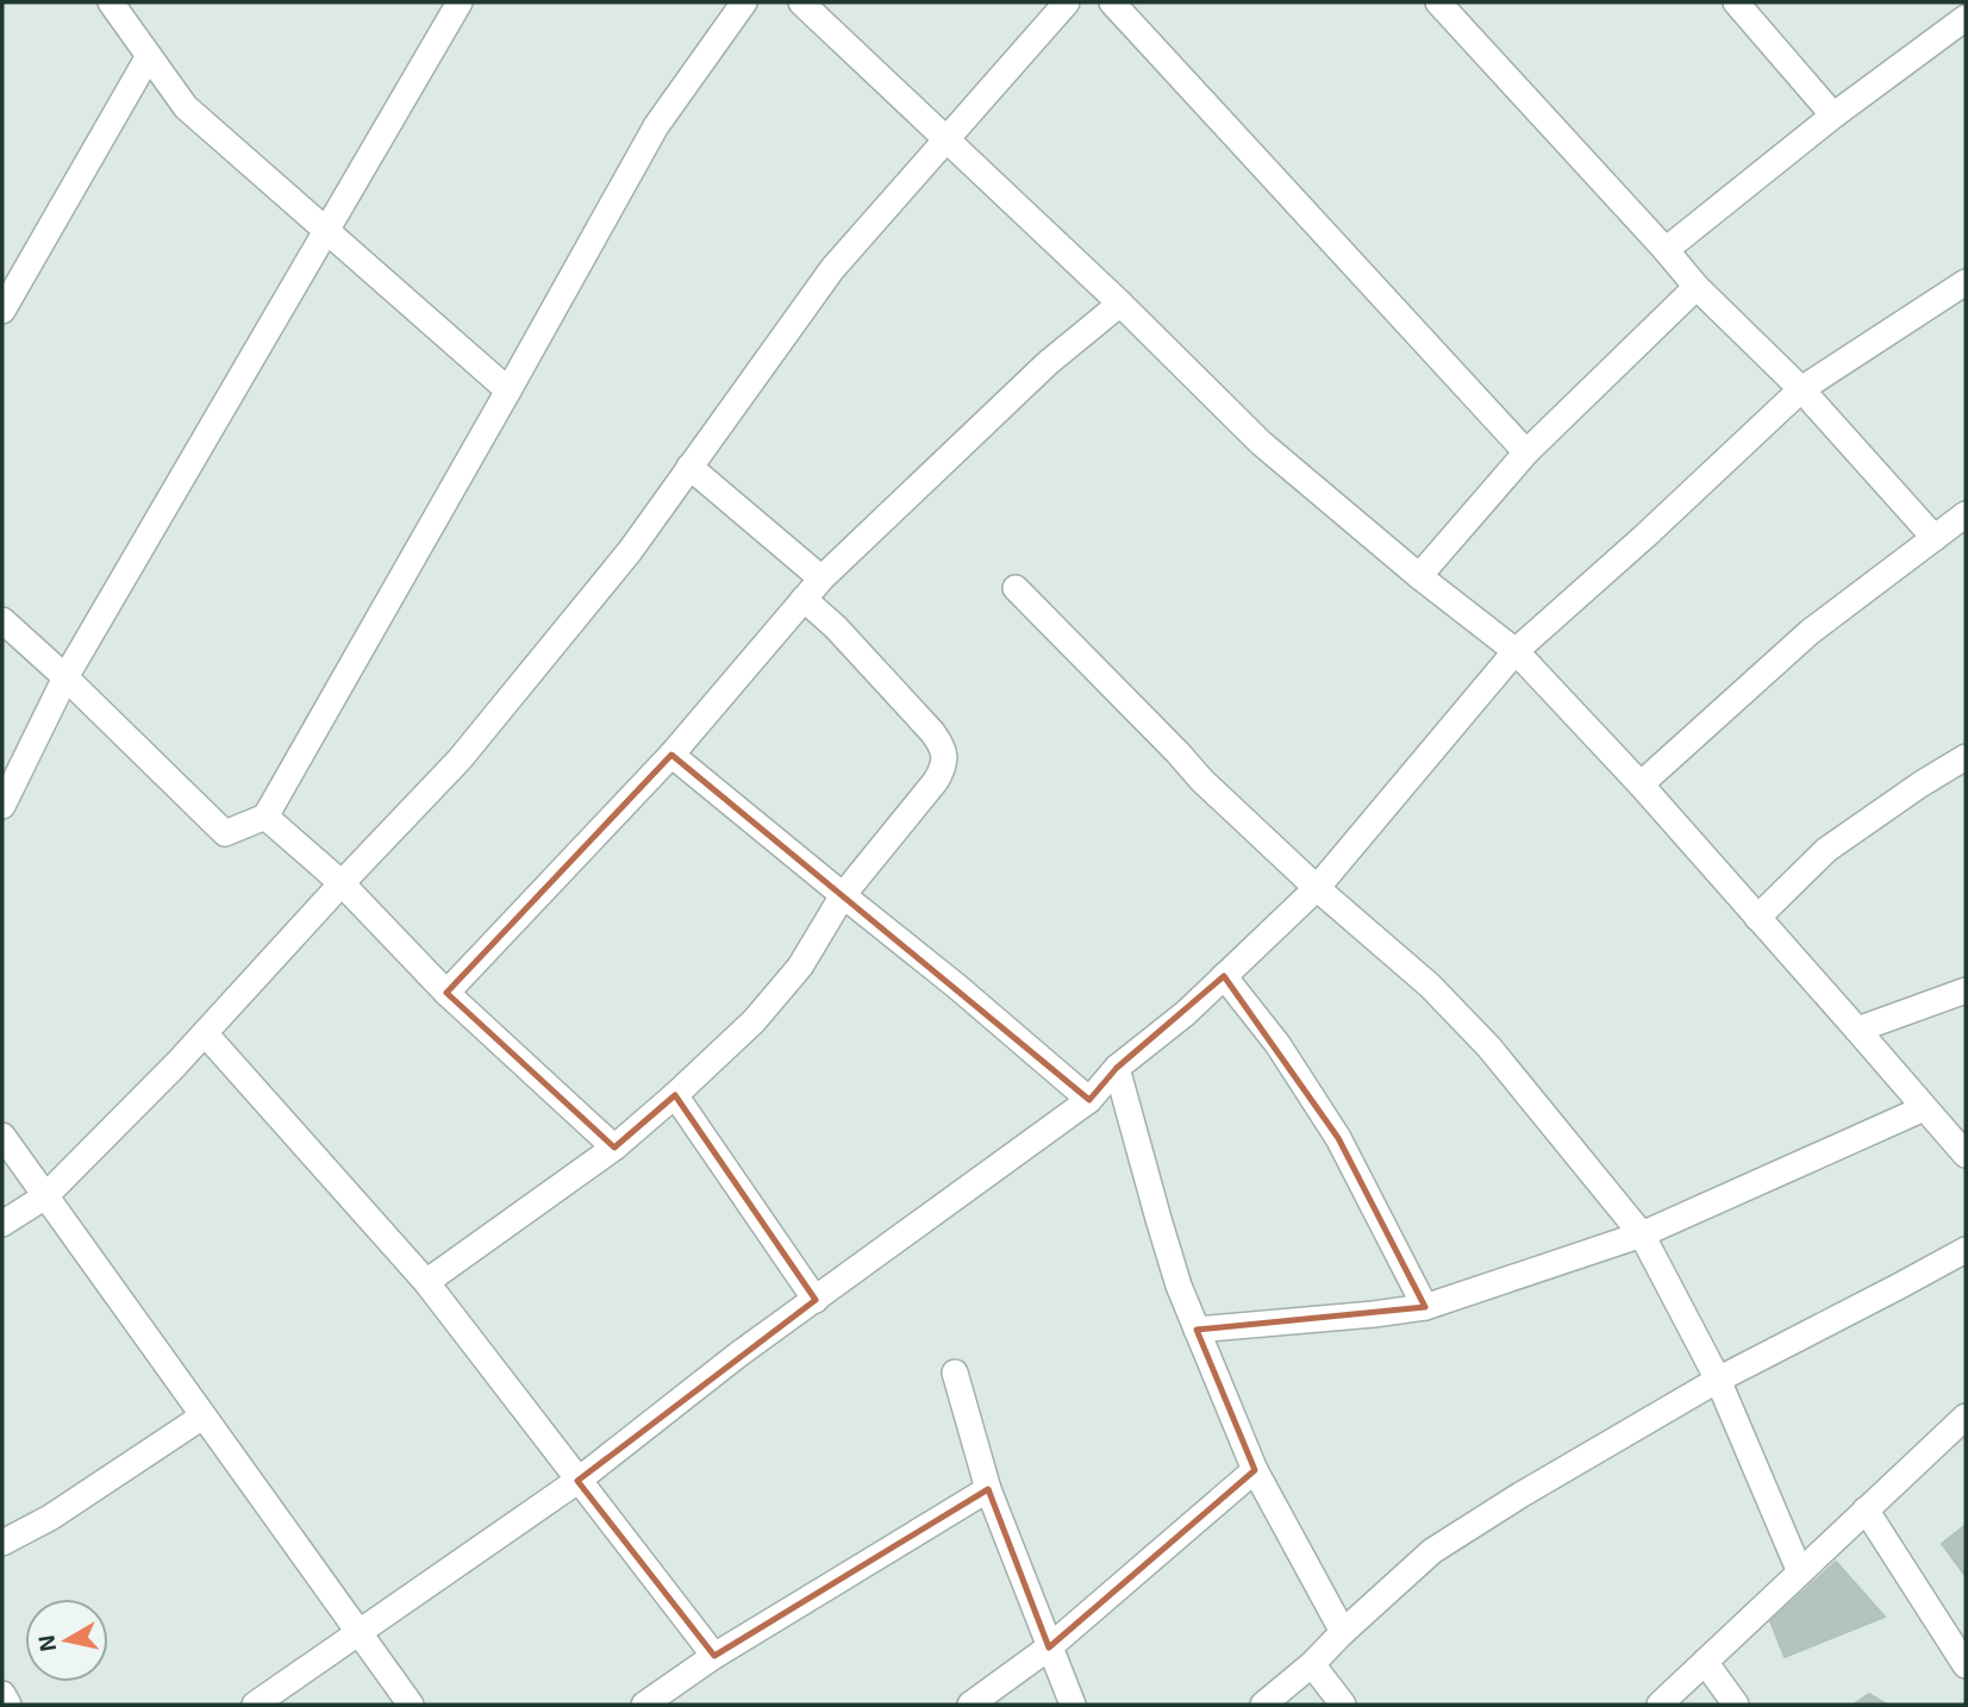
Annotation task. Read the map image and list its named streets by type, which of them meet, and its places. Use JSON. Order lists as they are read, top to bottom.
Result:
{
  "north": "left"
}
